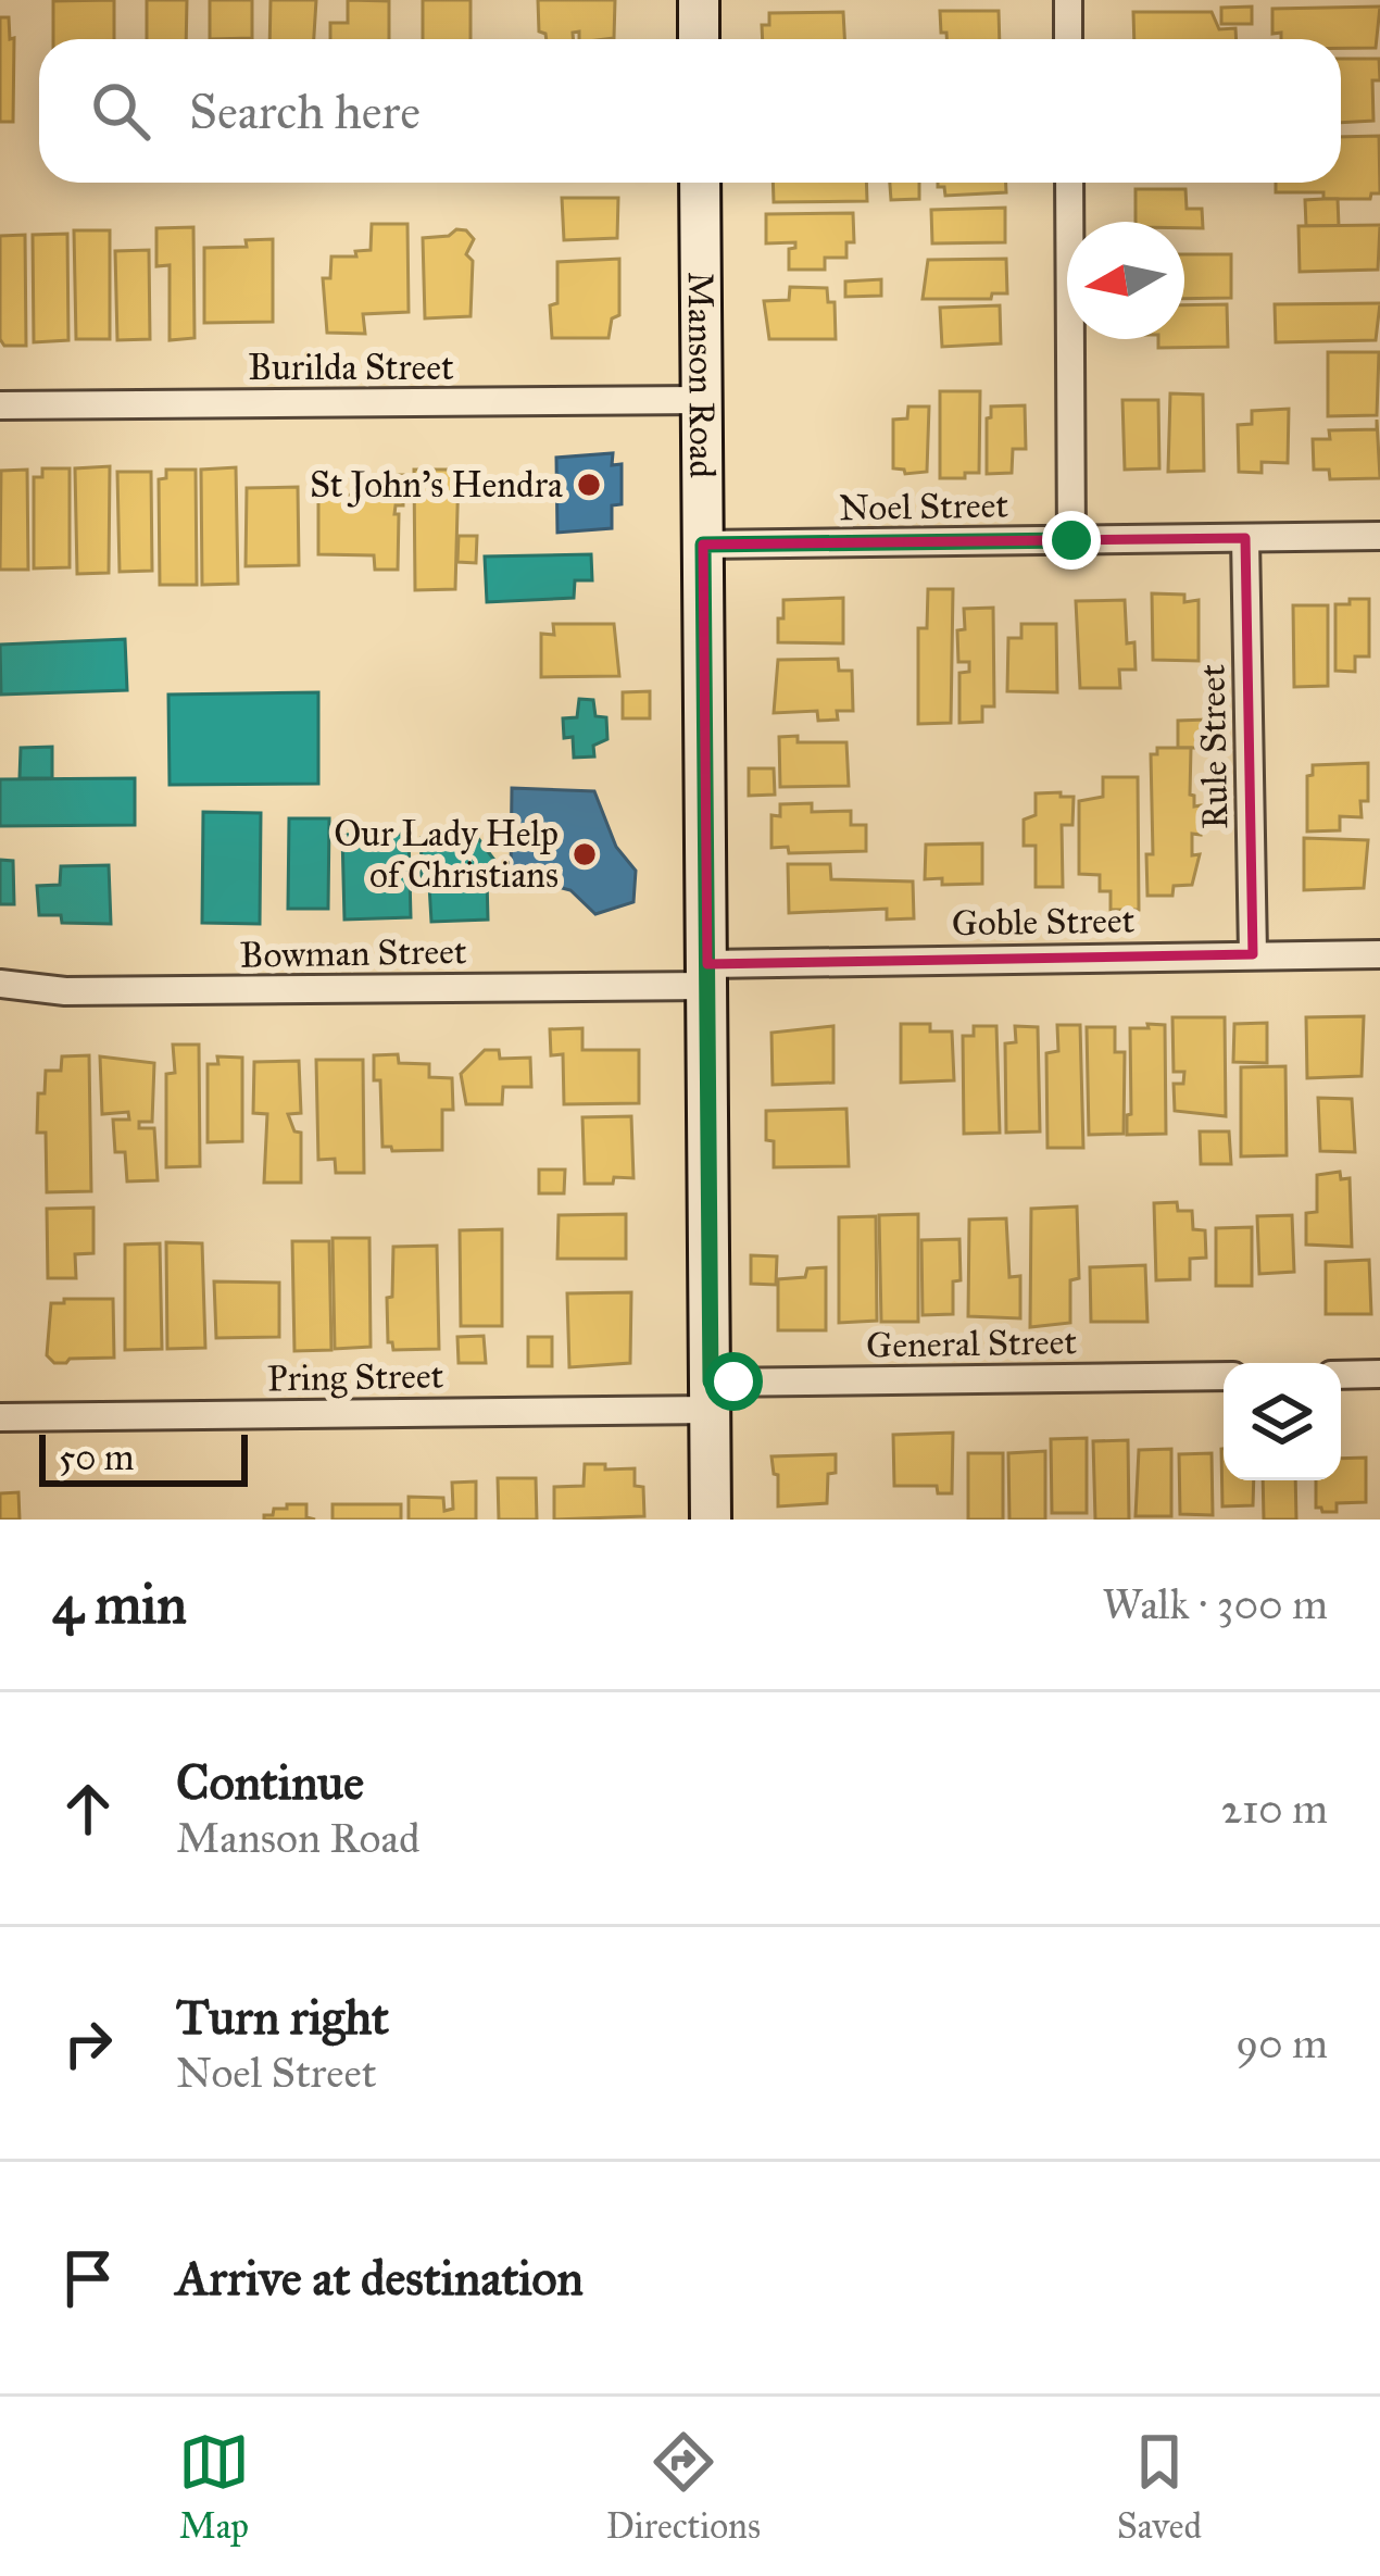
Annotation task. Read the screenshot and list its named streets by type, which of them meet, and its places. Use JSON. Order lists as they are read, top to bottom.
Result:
{
  "streets": {
    "street": [
      "Burilda Street",
      "Manson Road",
      "Noel Street",
      "Rule Street",
      "Goble Street",
      "Bowman Street",
      "General Street",
      "Pring Street"
    ]
  },
  "crossings": [
    ["Burilda Street", "Manson Road"],
    ["Manson Road", "Noel Street"],
    ["Manson Road", "Goble Street"],
    ["Manson Road", "Bowman Street"],
    ["Manson Road", "General Street"],
    ["Manson Road", "Pring Street"],
    ["Noel Street", "Rule Street"],
    ["Rule Street", "Goble Street"],
    ["Goble Street", "Bowman Street"],
    ["General Street", "Pring Street"]
  ],
  "places": ["St John's Hendra", "Our Lady Help of Christians"],
  "scale_bar": "50 m",
  "north": "left",
  "page": {
    "search": "Search here",
    "scale": "50 m",
    "heading": ["4 min", "Walk · 300 m"],
    "list": [
      ["Continue", "Manson Road", "210 m"],
      ["Turn right", "Noel Street", "90 m"],
      "Arrive at destination"
    ],
    "nav": ["Map", "Directions", "Saved"]
  }
}
